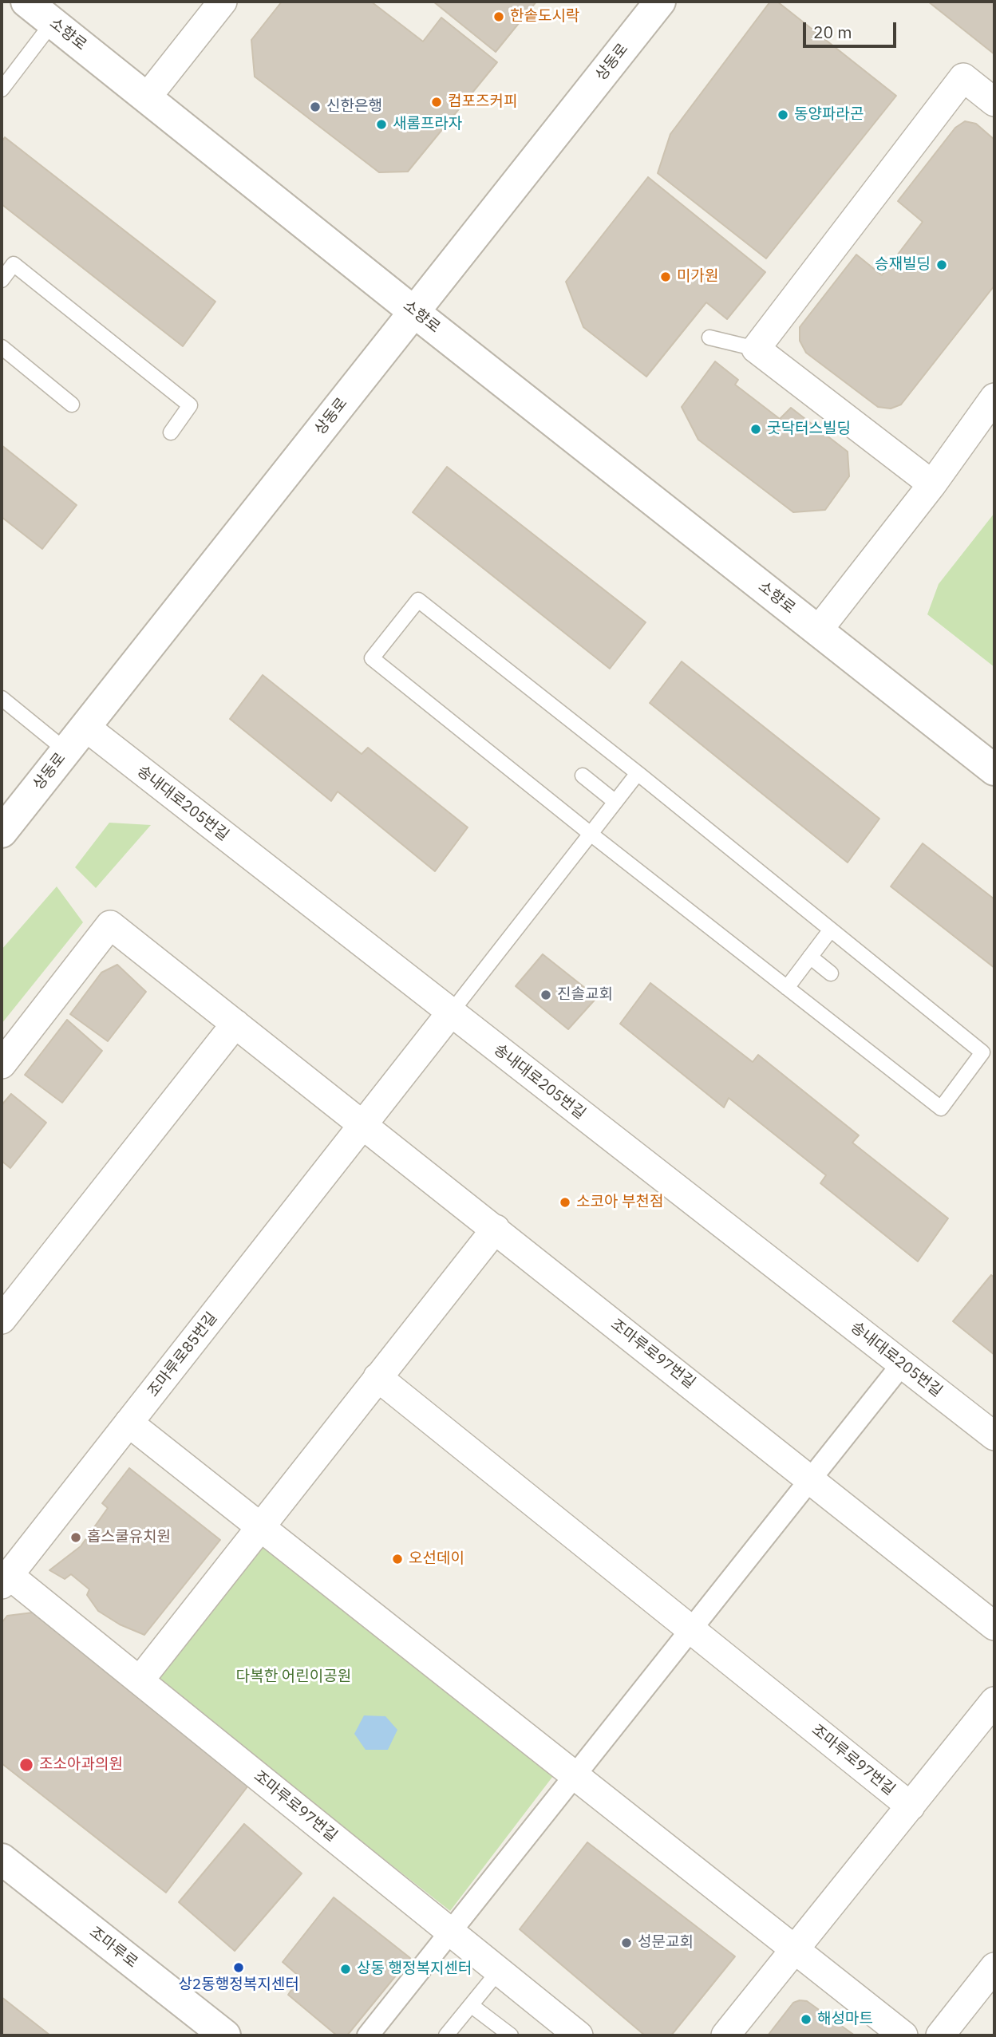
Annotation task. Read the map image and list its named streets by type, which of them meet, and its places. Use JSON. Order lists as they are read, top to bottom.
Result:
{
  "streets": {
    "street": [
      "소향로",
      "상동로",
      "송내대로205번길",
      "조마루로97번길",
      "조마루로85번길",
      "조마루로"
    ]
  },
  "crossings": [
    ["소향로", "상동로"],
    ["상동로", "송내대로205번길"],
    ["송내대로205번길", "조마루로85번길"],
    ["조마루로97번길", "조마루로85번길"]
  ],
  "parks": ["다복한 어린이공원"],
  "places": [
    "한솥도시락",
    "컴포즈커피",
    "신한은행",
    "동양파라곤",
    "새롬프라자",
    "승재빌딩",
    "미가원",
    "굿닥터스빌딩",
    "진솔교회",
    "소코아 부천점",
    "홉스쿨유치원",
    "오선데이",
    "조소아과의원",
    "성문교회",
    "상2동행정복지센터",
    "상동 행정복지센터",
    "해성마트"
  ],
  "scale_bar": "20 m"
}
